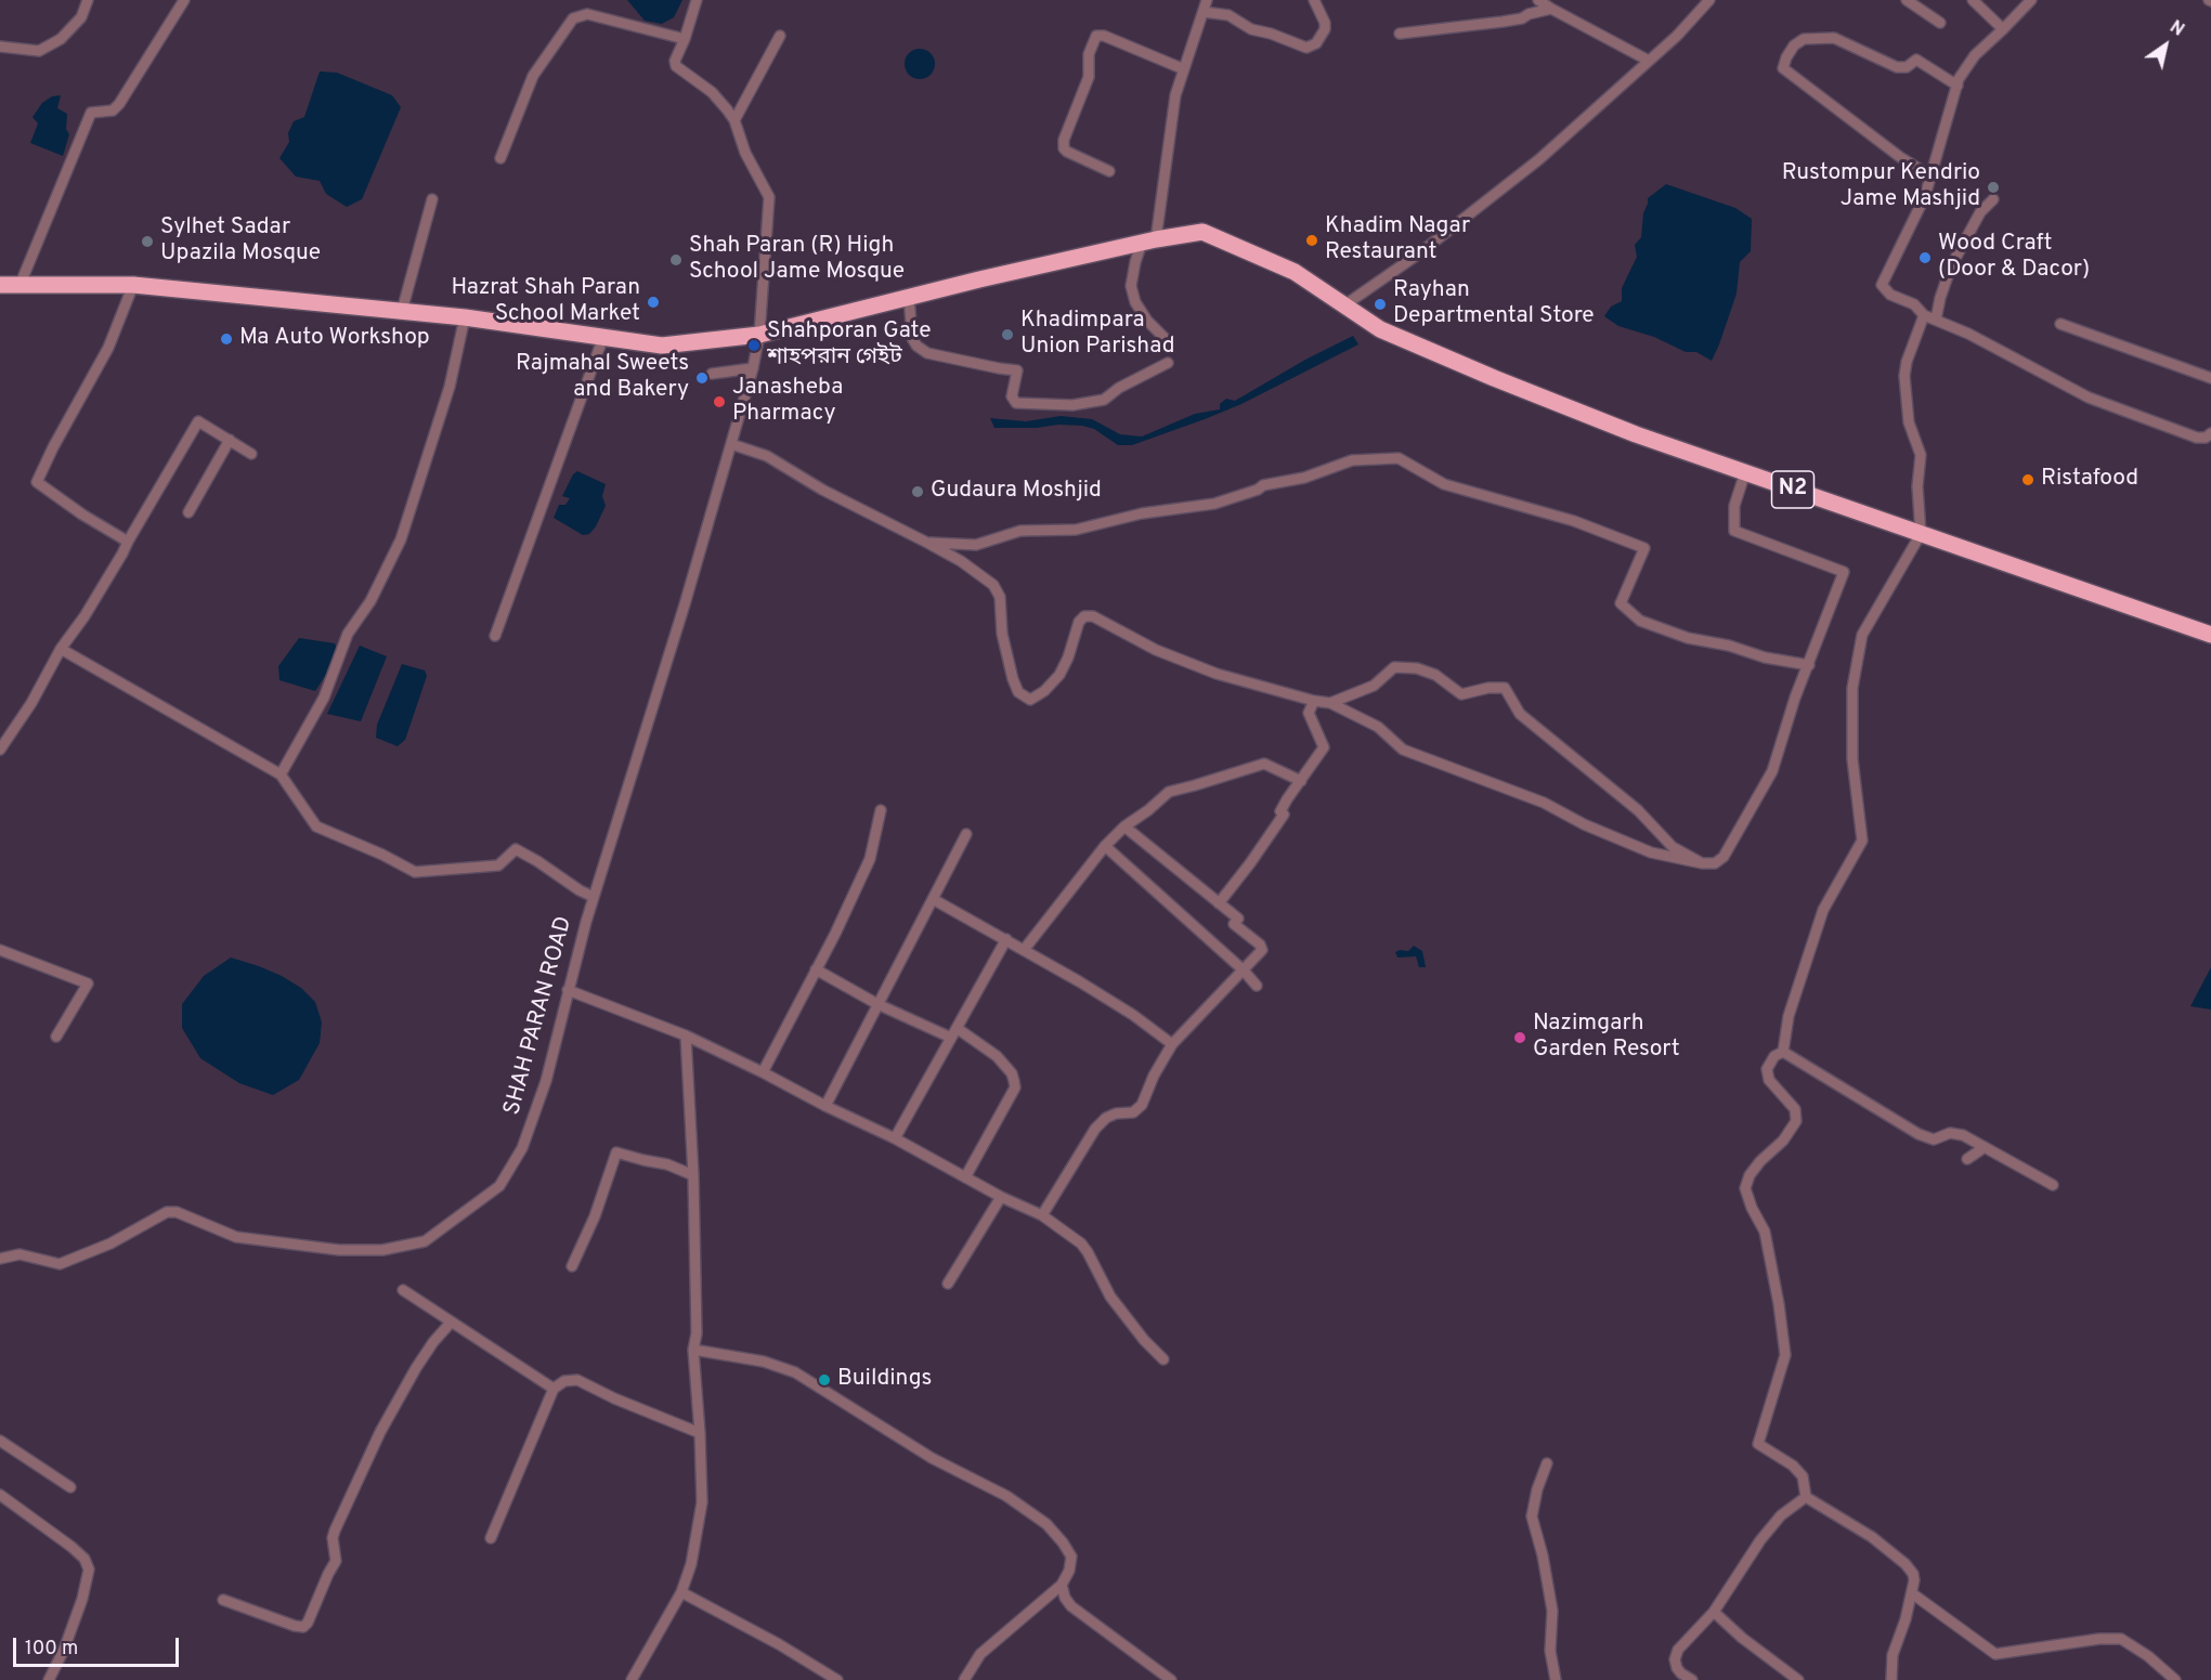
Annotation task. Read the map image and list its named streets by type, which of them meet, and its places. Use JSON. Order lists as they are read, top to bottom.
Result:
{
  "streets": {
    "highway": ["N2"],
    "street": ["SHAH PARAN ROAD"]
  },
  "crossings": [
    ["N2", "SHAH PARAN ROAD"]
  ],
  "places": [
    "Rustompur Kendrio Jame Mashjid",
    "Khadim Nagar Restaurant",
    "Sylhet Sadar Upazila Mosque",
    "Wood Craft (Door & Dacor)",
    "Shah Paran (R) High School Jame Mosque",
    "Hazrat Shah Paran School Market",
    "Rayhan Departmental Store",
    "Khadimpara Union Parishad",
    "Ma Auto Workshop",
    "Shahporan Gate শাহপরান গেইট",
    "Rajmahal Sweets and Bakery",
    "Janasheba Pharmacy",
    "Ristafood",
    "Gudaura Moshjid",
    "Nazimgarh Garden Resort",
    "Buildings"
  ],
  "scale_bar": "100 m",
  "north": "top right"
}
